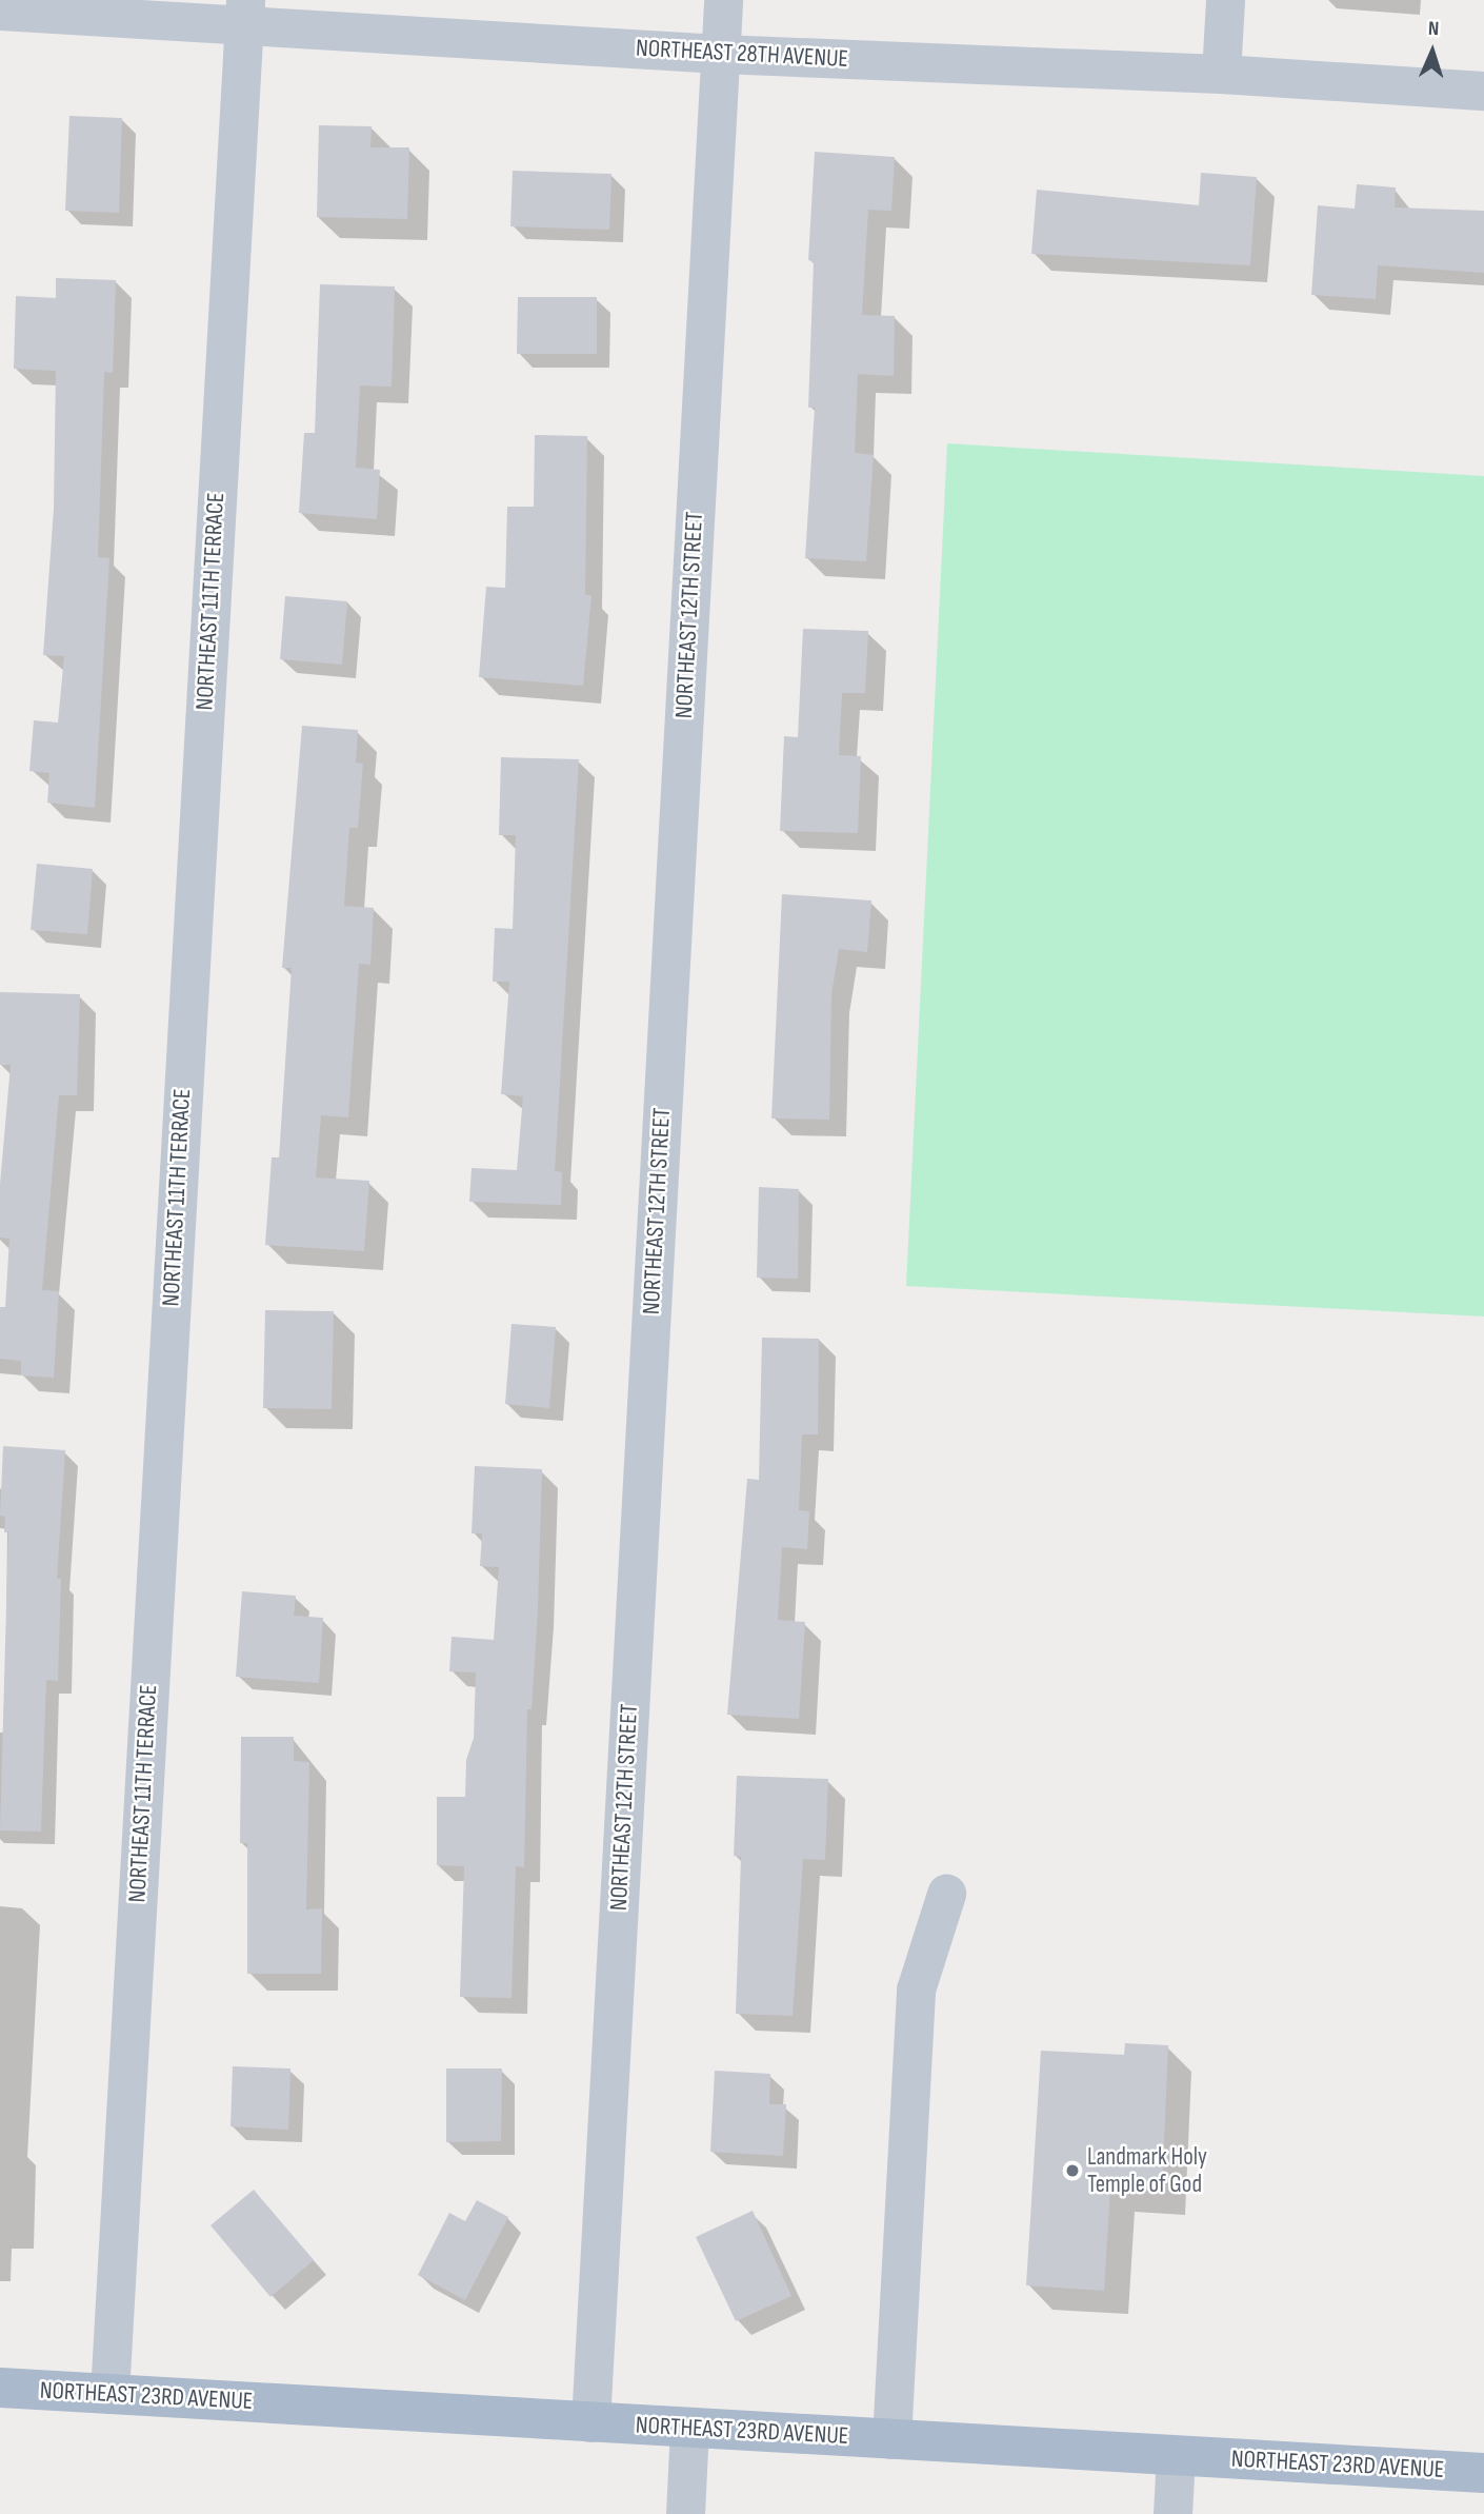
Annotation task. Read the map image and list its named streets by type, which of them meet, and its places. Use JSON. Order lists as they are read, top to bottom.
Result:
{
  "streets": {
    "main road": ["NORTHEAST 23RD AVENUE"],
    "street": ["NORTHEAST 28TH AVENUE", "NORTHEAST 11TH TERRACE", "NORTHEAST 12TH STREET"]
  },
  "crossings": [
    ["NORTHEAST 28TH AVENUE", "NORTHEAST 11TH TERRACE"],
    ["NORTHEAST 28TH AVENUE", "NORTHEAST 12TH STREET"],
    ["NORTHEAST 11TH TERRACE", "NORTHEAST 23RD AVENUE"],
    ["NORTHEAST 12TH STREET", "NORTHEAST 23RD AVENUE"]
  ],
  "places": ["Landmark Holy Temple of God"],
  "north": "top"
}
